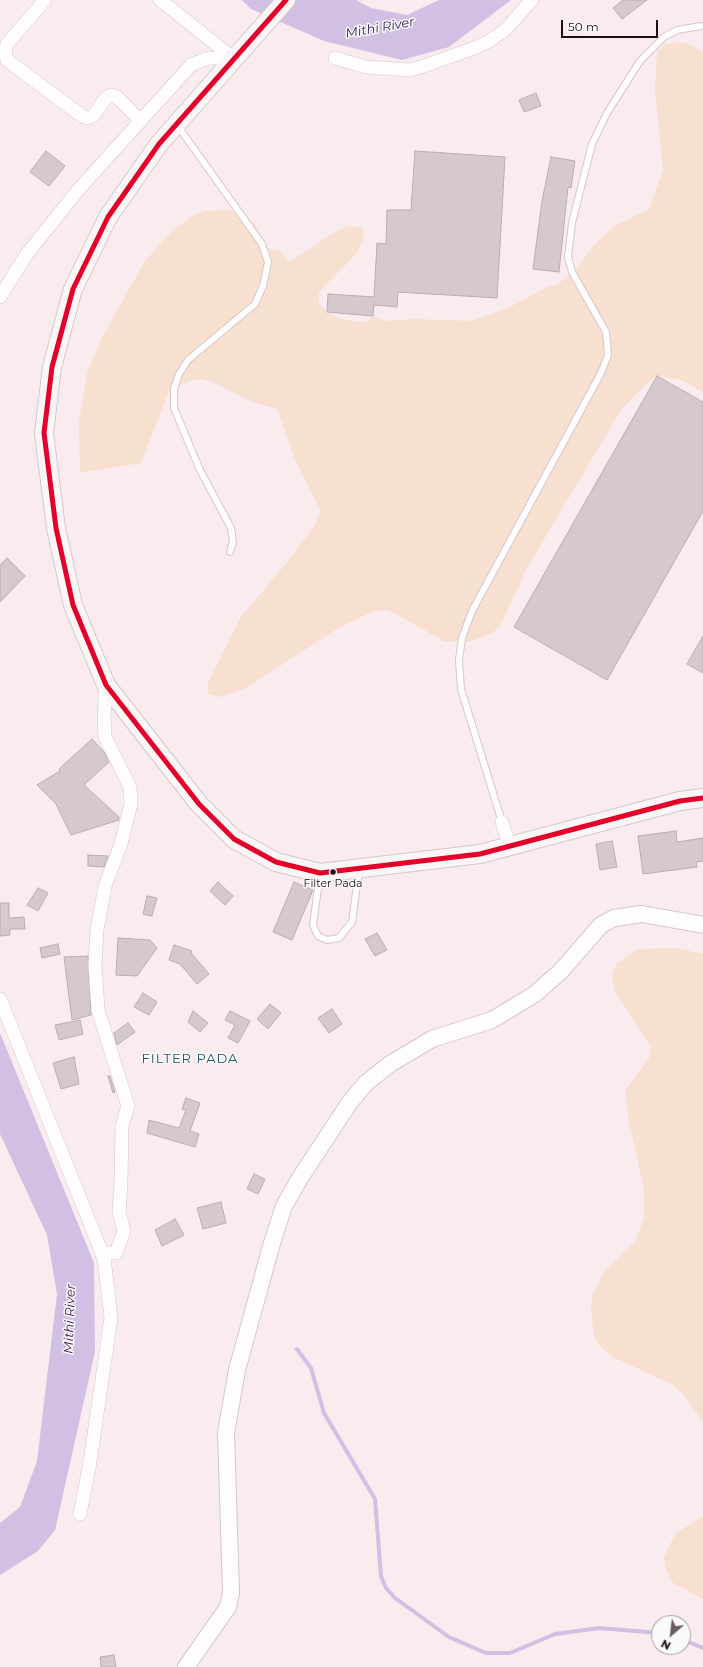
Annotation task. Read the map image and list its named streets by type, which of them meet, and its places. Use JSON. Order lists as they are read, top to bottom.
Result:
{
  "districts": ["FILTER PADA"],
  "water": ["Mithi River"],
  "places": ["Filter Pada"],
  "scale_bar": "50 m",
  "north": "bottom left"
}
